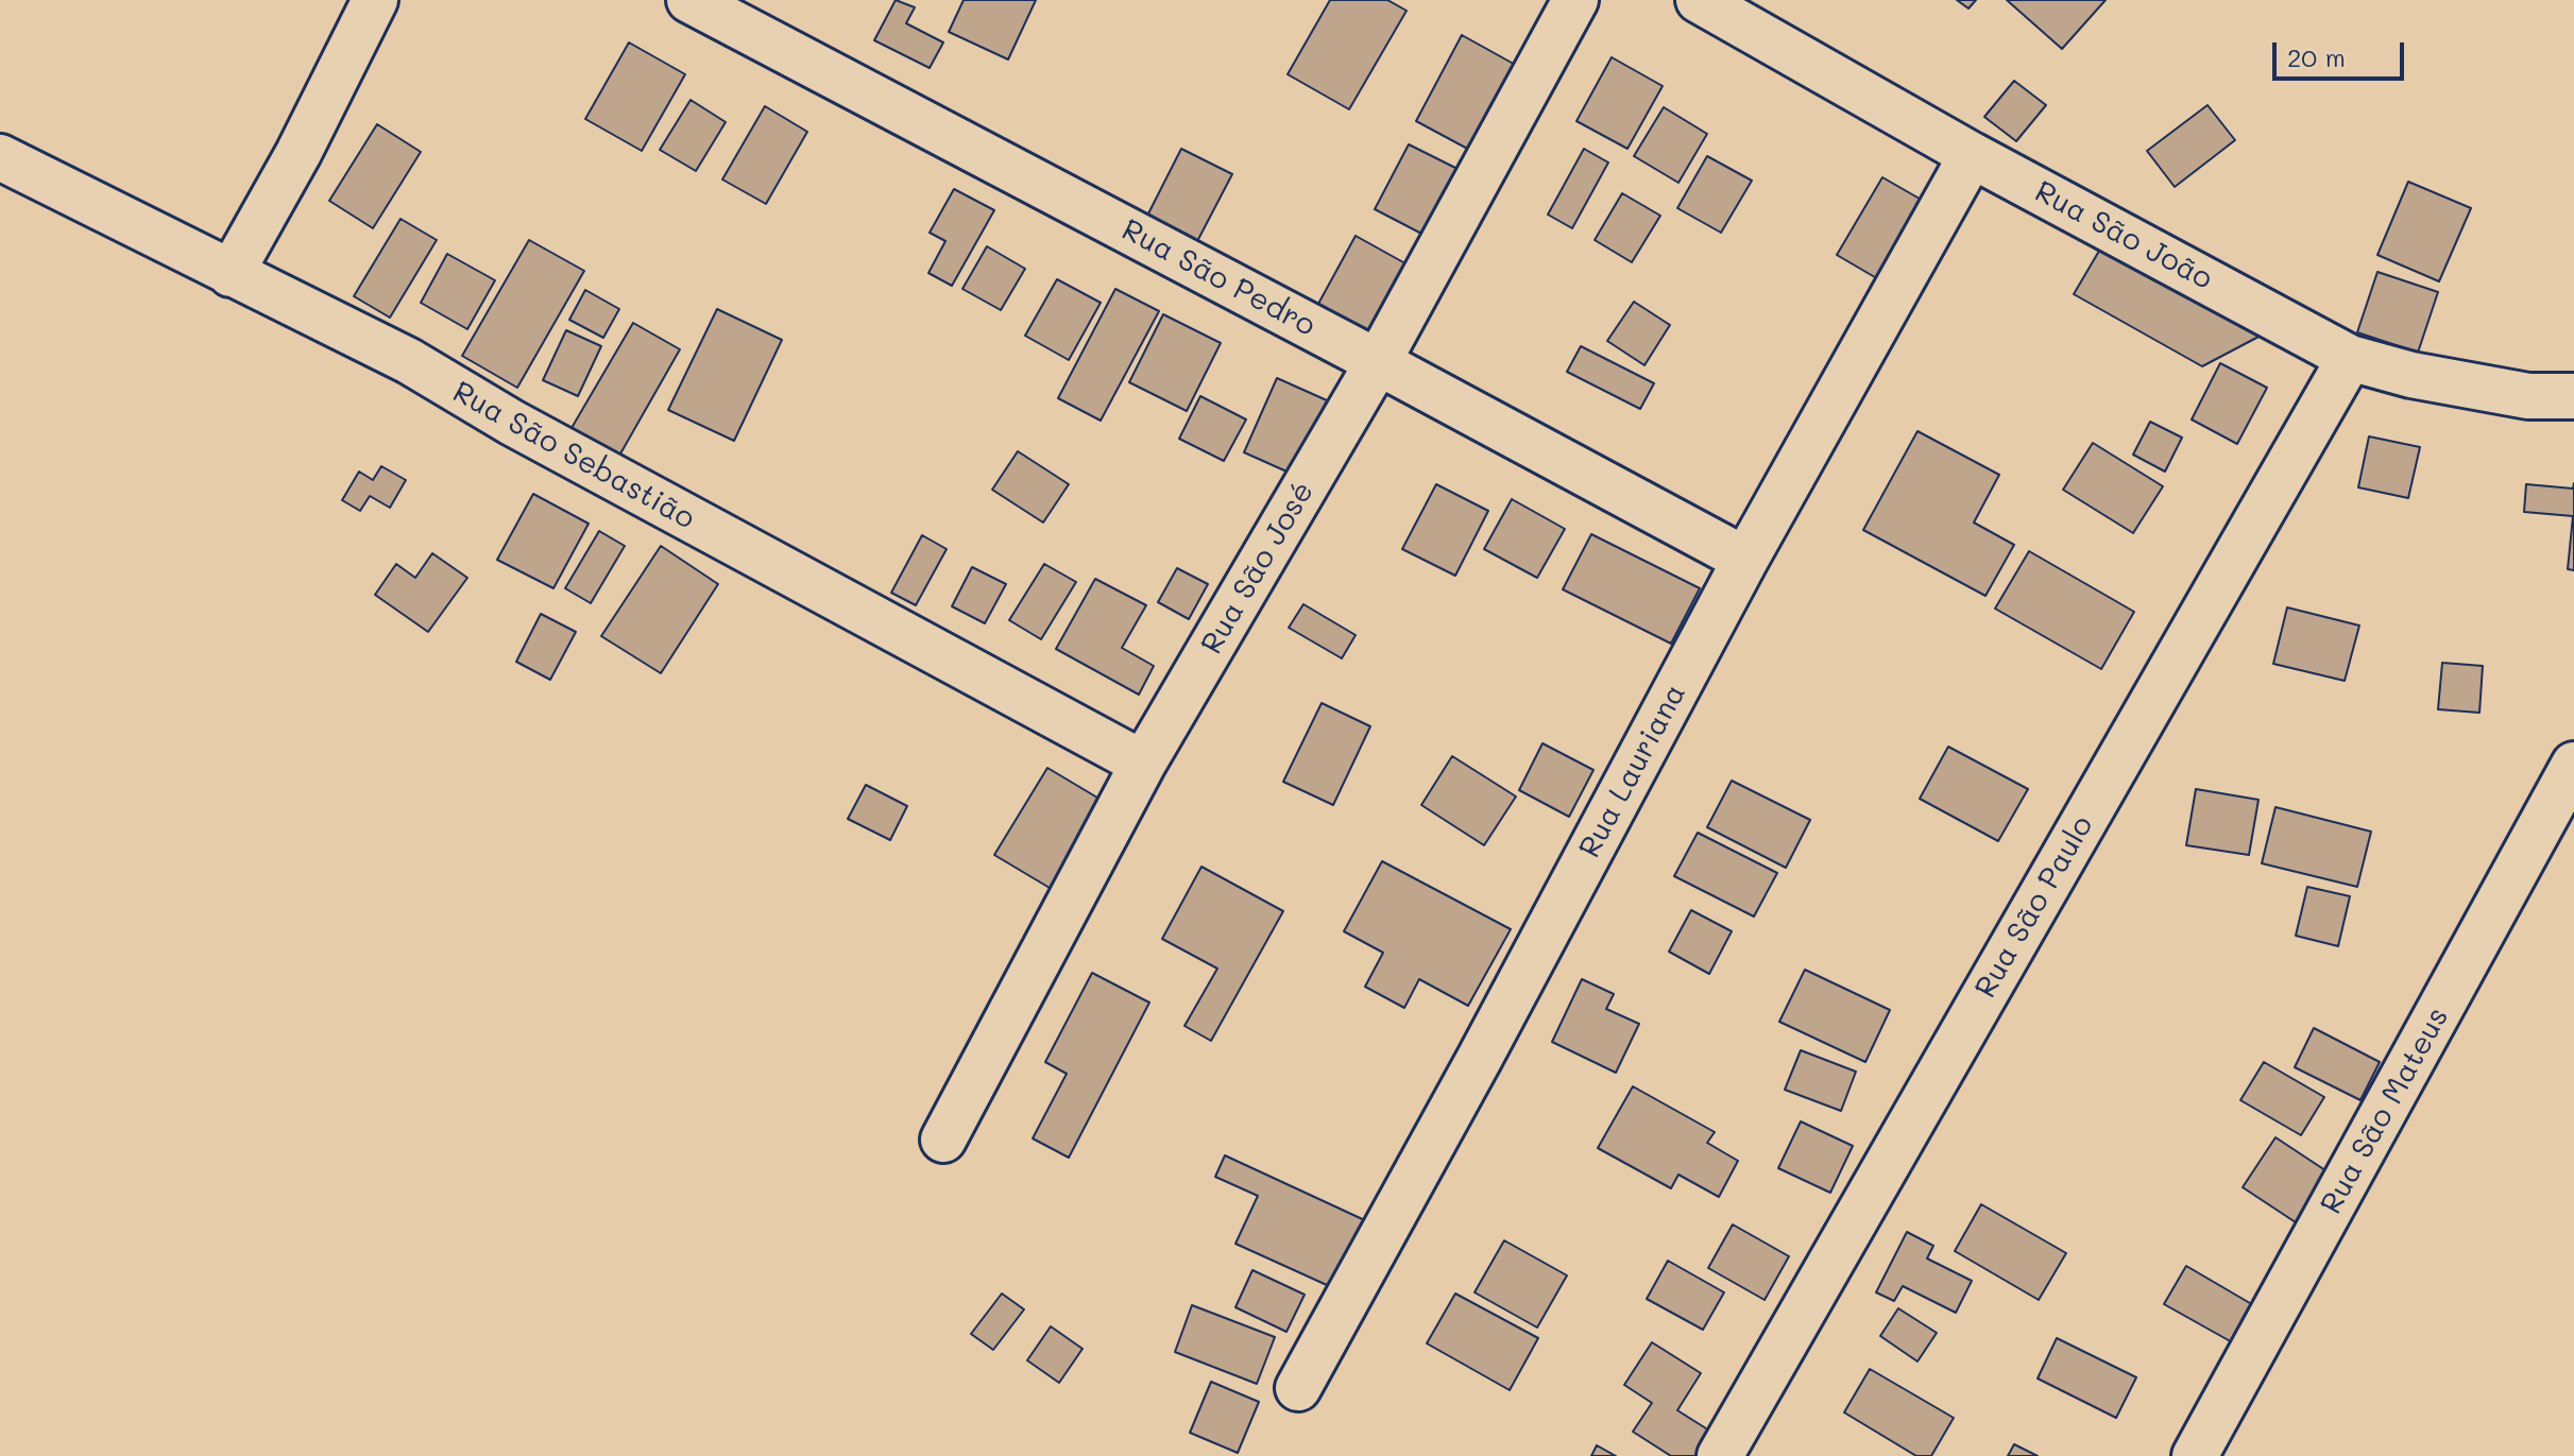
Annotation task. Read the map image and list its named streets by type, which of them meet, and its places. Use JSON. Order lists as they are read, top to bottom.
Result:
{
  "streets": {
    "street": [
      "Rua São João",
      "Rua São Pedro",
      "Rua São Sebastião",
      "Rua São José",
      "Rua Lauriana",
      "Rua São Paulo",
      "Rua São Mateus"
    ]
  },
  "crossings": [
    ["Rua São João", "Rua Lauriana"],
    ["Rua São João", "Rua São Paulo"],
    ["Rua São Pedro", "Rua São José"],
    ["Rua São Pedro", "Rua Lauriana"],
    ["Rua São Sebastião", "Rua São José"]
  ],
  "scale_bar": "20 m"
}
